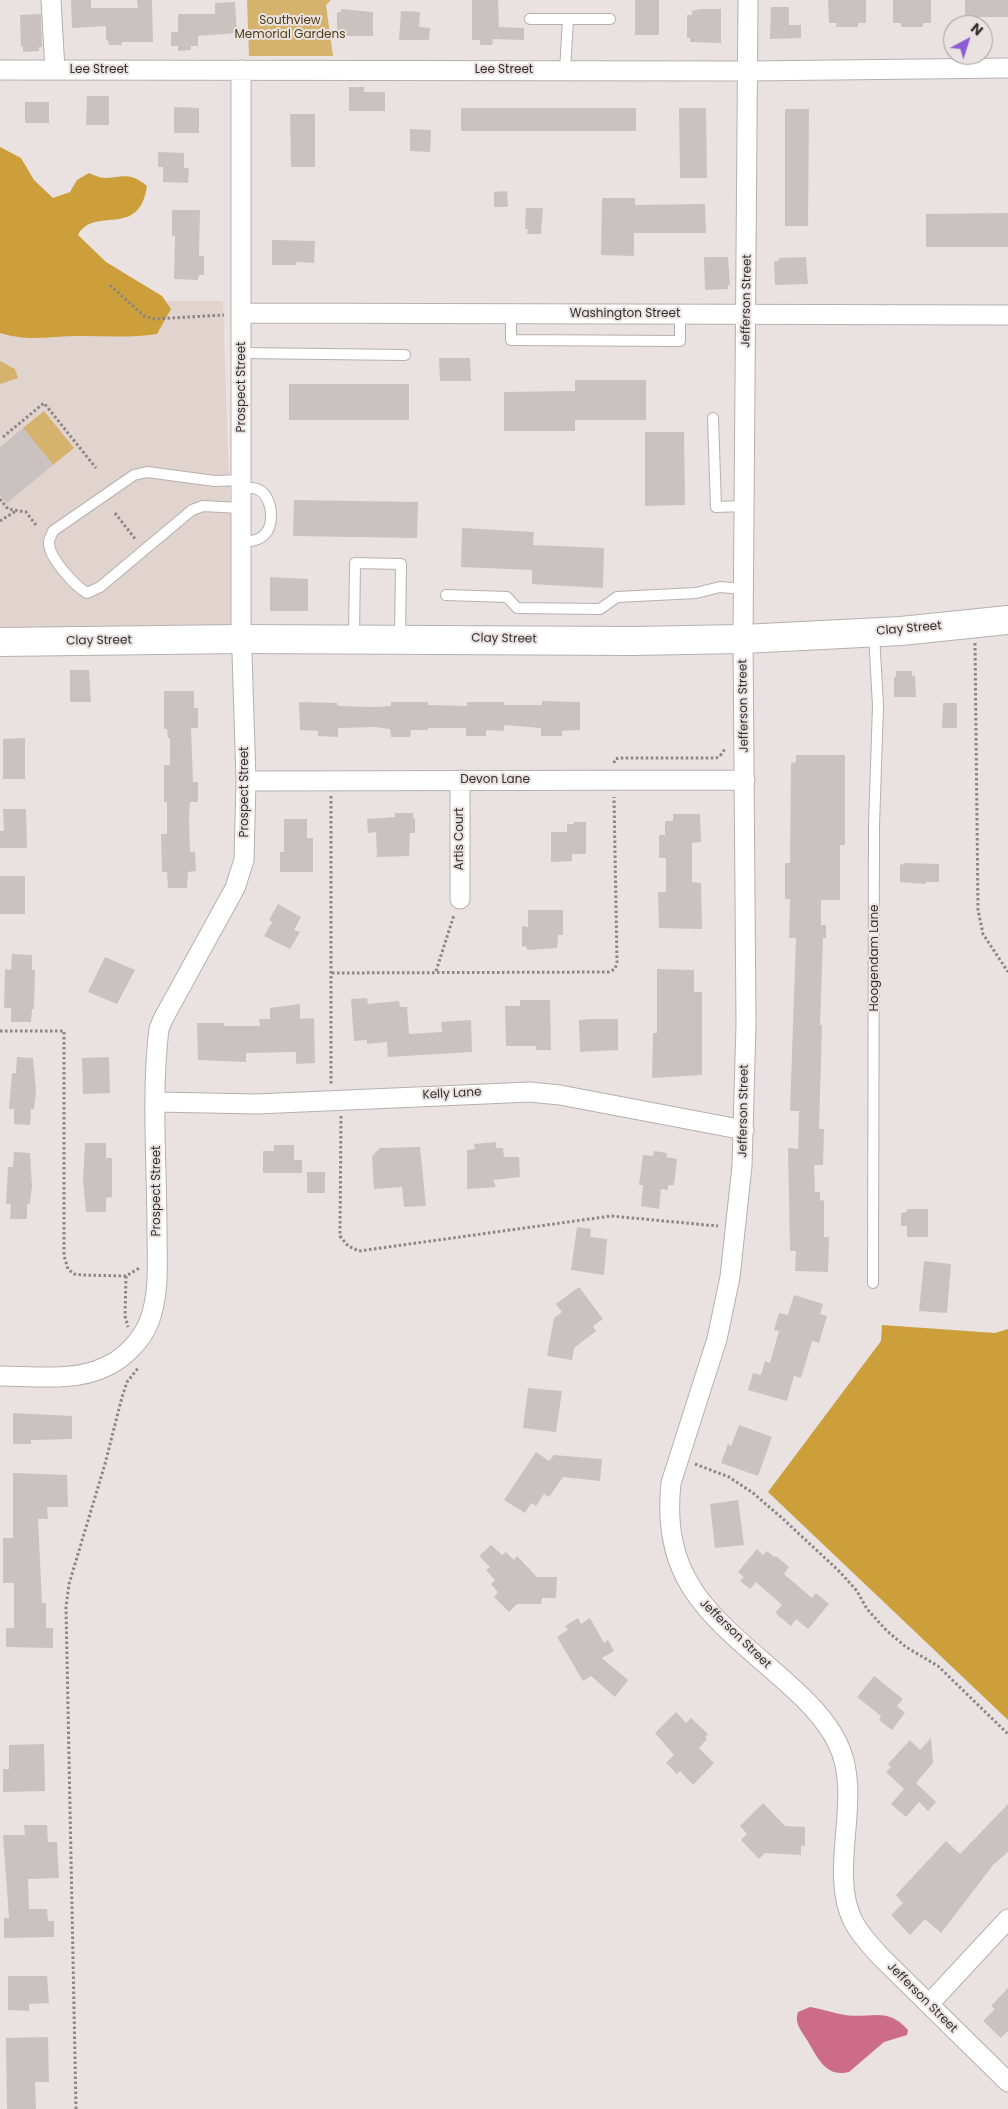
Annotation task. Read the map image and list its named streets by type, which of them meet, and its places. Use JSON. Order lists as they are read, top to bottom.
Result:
{
  "streets": {
    "street": [
      "Lee Street",
      "Jefferson Street",
      "Washington Street",
      "Prospect Street",
      "Clay Street",
      "Devon Lane",
      "Artis Court",
      "Kelly Lane"
    ],
    "lane": ["Hoogendam Lane"]
  },
  "crossings": [
    ["Lee Street", "Jefferson Street"],
    ["Lee Street", "Prospect Street"],
    ["Jefferson Street", "Washington Street"],
    ["Jefferson Street", "Clay Street"],
    ["Jefferson Street", "Devon Lane"],
    ["Jefferson Street", "Kelly Lane"],
    ["Washington Street", "Prospect Street"],
    ["Prospect Street", "Clay Street"],
    ["Prospect Street", "Devon Lane"],
    ["Prospect Street", "Kelly Lane"],
    ["Clay Street", "Hoogendam Lane"],
    ["Devon Lane", "Artis Court"]
  ],
  "parks": ["Southview Memorial Gardens"],
  "north": "top right"
}
